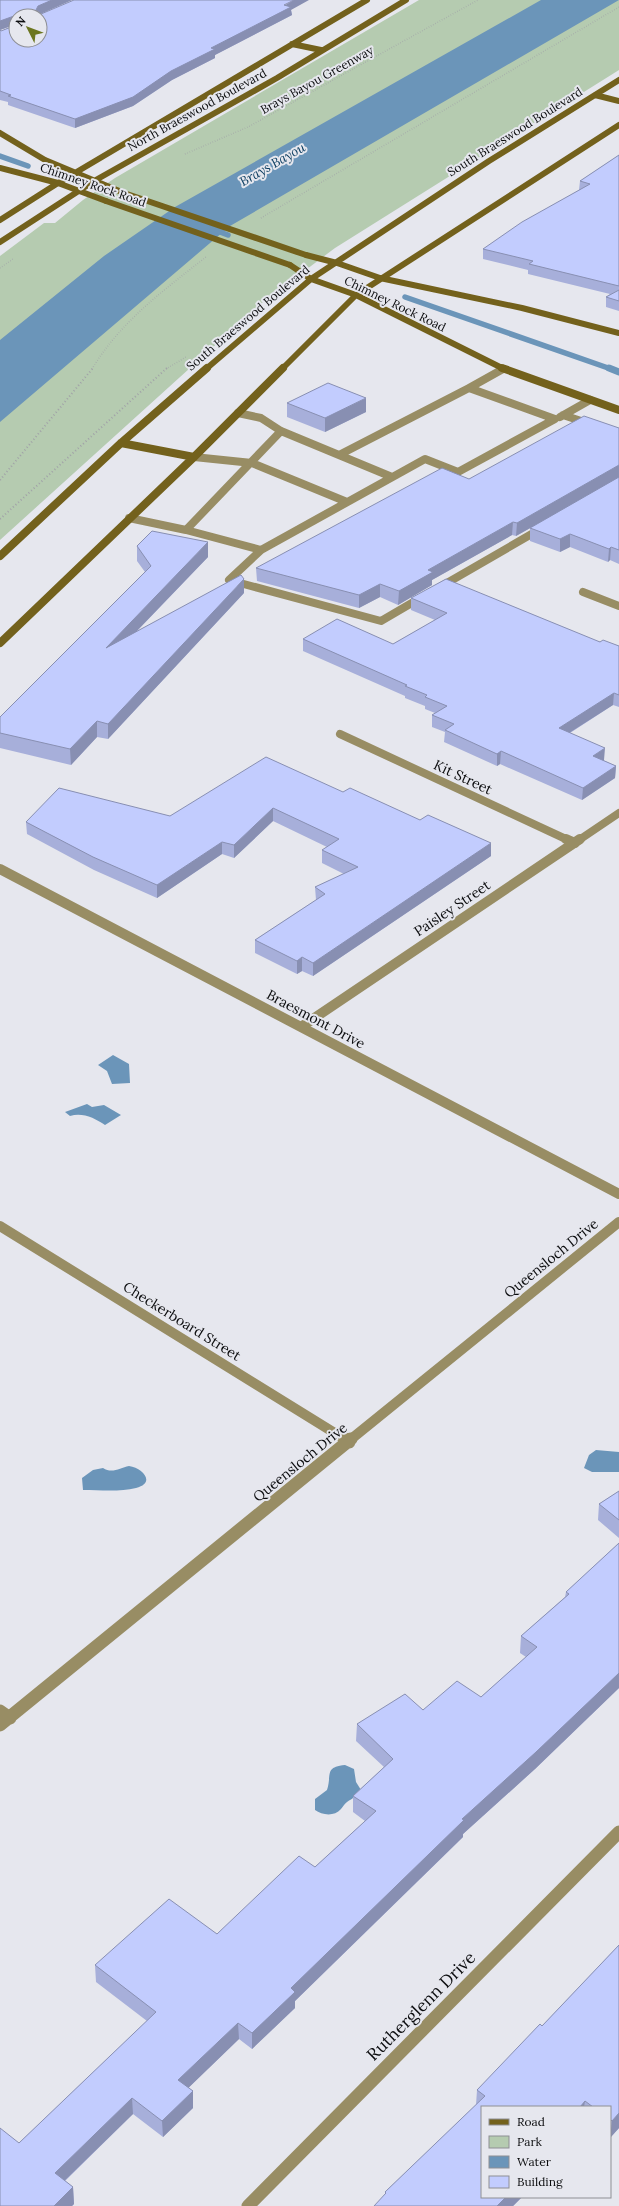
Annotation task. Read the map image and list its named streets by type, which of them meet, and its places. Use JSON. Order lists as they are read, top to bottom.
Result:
{
  "streets": {
    "main road": ["North Braeswood Boulevard", "South Braeswood Boulevard", "Chimney Rock Road"],
    "street": [
      "Kit Street",
      "Paisley Street",
      "Braesmont Drive",
      "Queensloch Drive",
      "Checkerboard Street",
      "Rutherglenn Drive"
    ],
    "path": ["Brays Bayou Greenway"]
  },
  "crossings": [
    ["North Braeswood Boulevard", "Chimney Rock Road"],
    ["South Braeswood Boulevard", "Chimney Rock Road"],
    ["Kit Street", "Paisley Street"],
    ["Paisley Street", "Braesmont Drive"],
    ["Queensloch Drive", "Checkerboard Street"]
  ],
  "water": ["Brays Bayou"],
  "legend": [
    "Road",
    "Park",
    "Water",
    "Building"
  ],
  "north": "top left"
}
